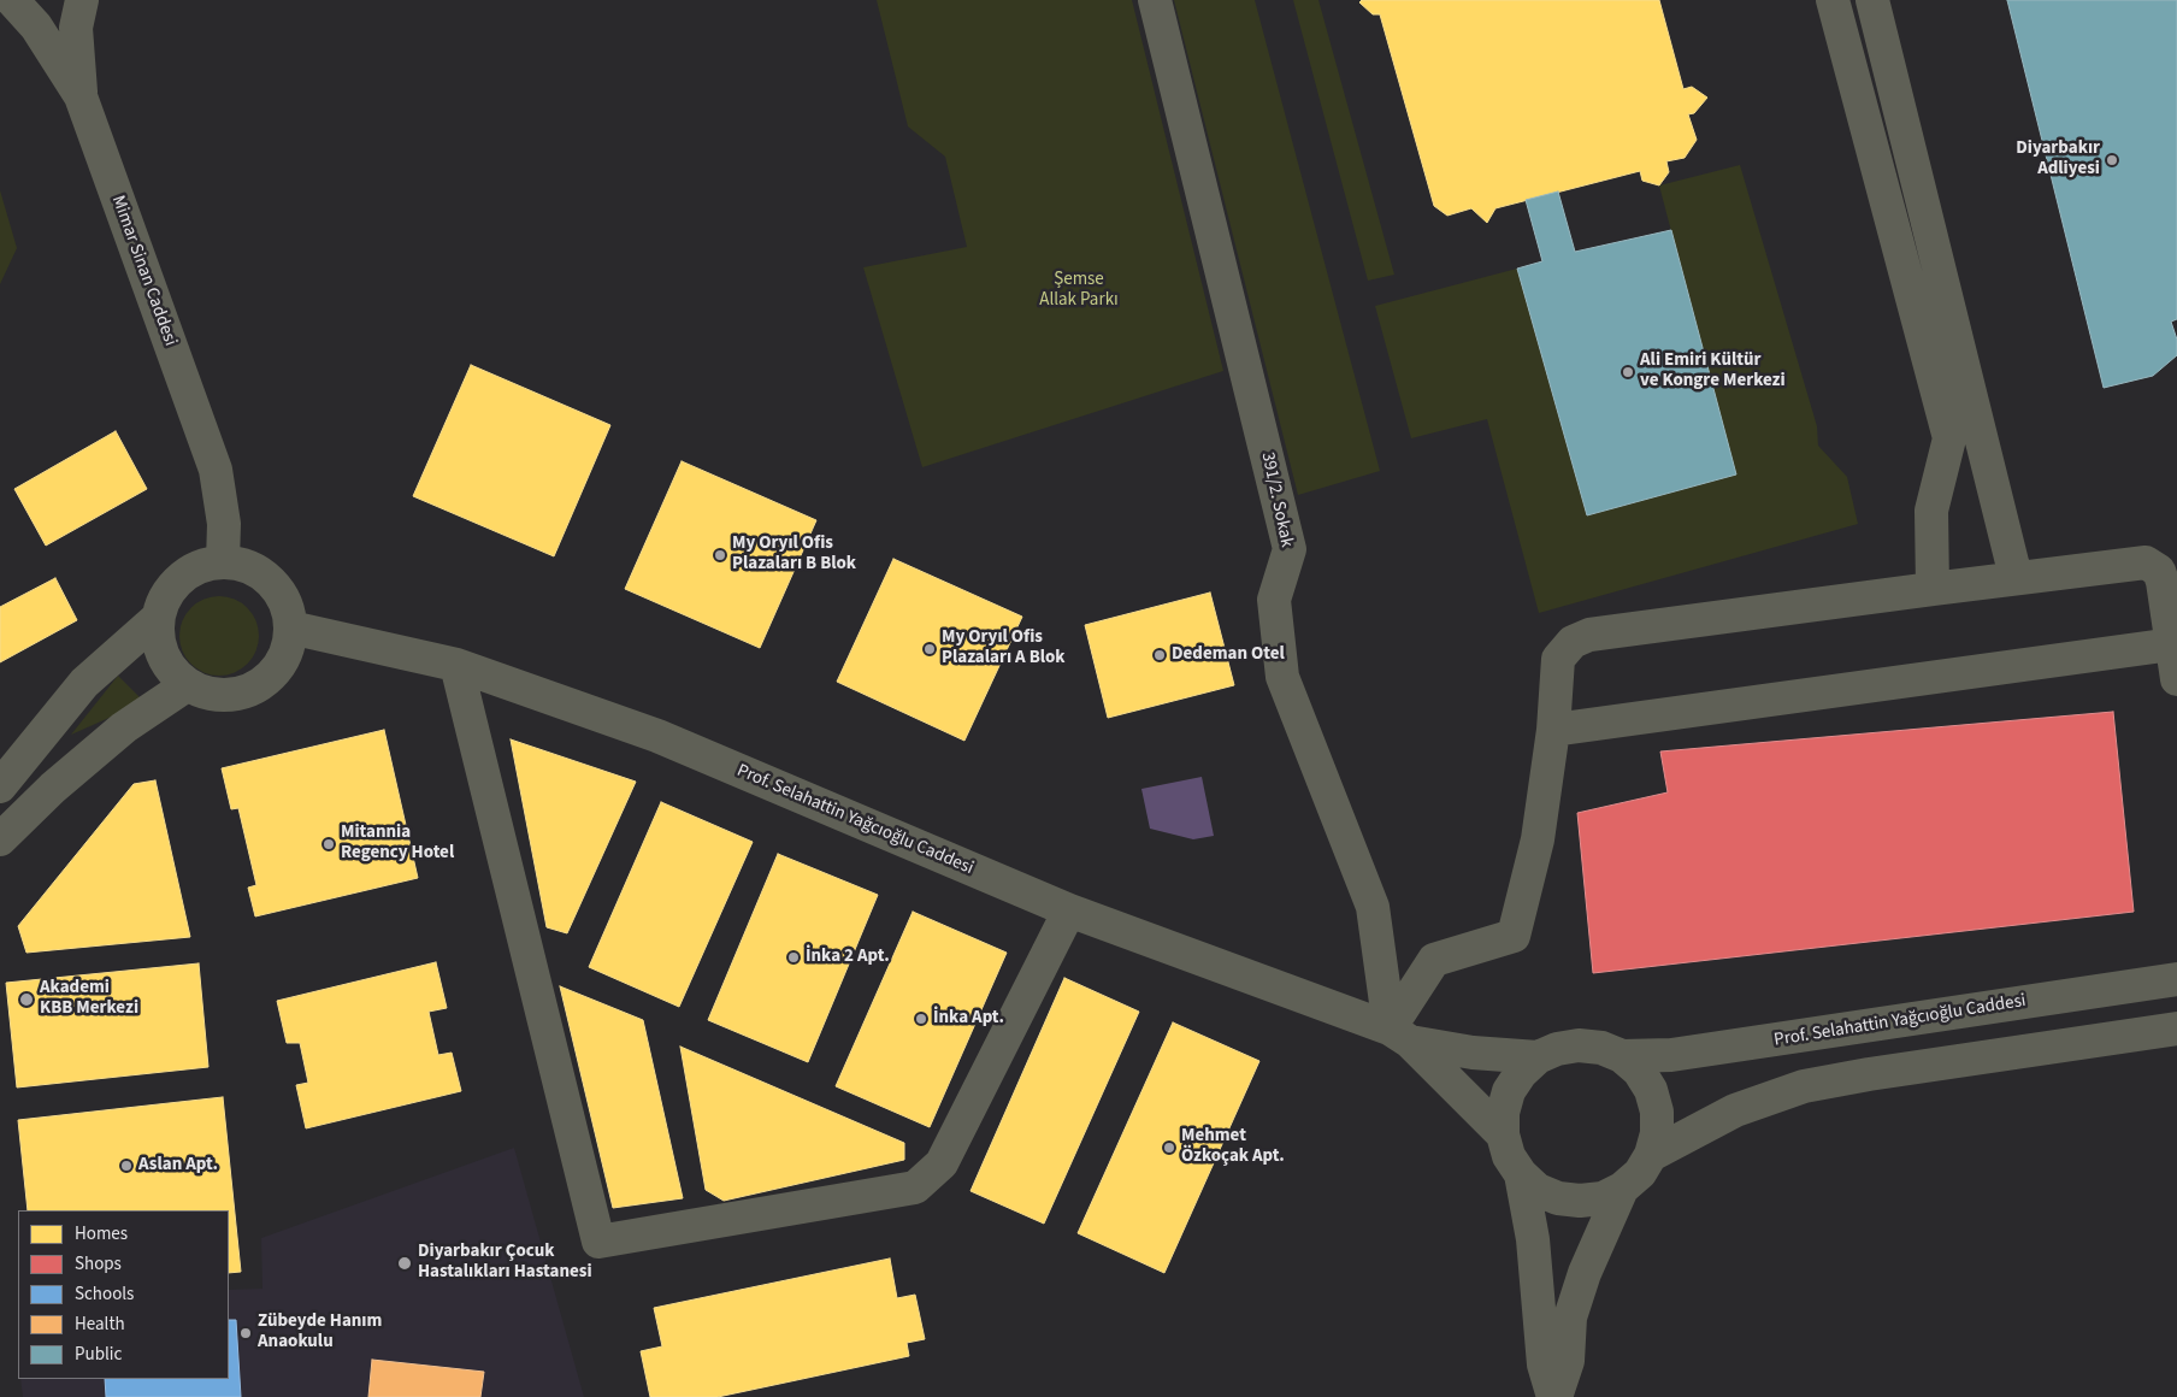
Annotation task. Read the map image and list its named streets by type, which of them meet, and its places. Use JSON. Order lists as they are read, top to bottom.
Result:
{
  "streets": {
    "street": ["Mimar Sinan Caddesi", "391/2. Sokak", "Prof. Selahattin Yağcıoğlu Caddesi"]
  },
  "crossings": [
    ["Mimar Sinan Caddesi", "Prof. Selahattin Yağcıoğlu Caddesi"],
    ["391/2. Sokak", "Prof. Selahattin Yağcıoğlu Caddesi"]
  ],
  "parks": ["Şemse Allak Parkı"],
  "places": [
    "Diyarbakır Adliyesi",
    "Ali Emiri Kültür ve Kongre Merkezi",
    "My Oryıl Ofis Plazaları B Blok",
    "My Oryıl Ofis Plazaları A Blok",
    "Dedeman Otel",
    "Mitannia Regency Hotel",
    "İnka 2 Apt.",
    "Akademi KBB Merkezi",
    "İnka Apt.",
    "Mehmet Özkoçak Apt.",
    "Aslan Apt.",
    "Diyarbakır Çocuk Hastalıkları Hastanesi",
    "Zübeyde Hanım Anaokulu"
  ],
  "legend": [
    "Homes",
    "Shops",
    "Schools",
    "Health",
    "Public"
  ]
}
